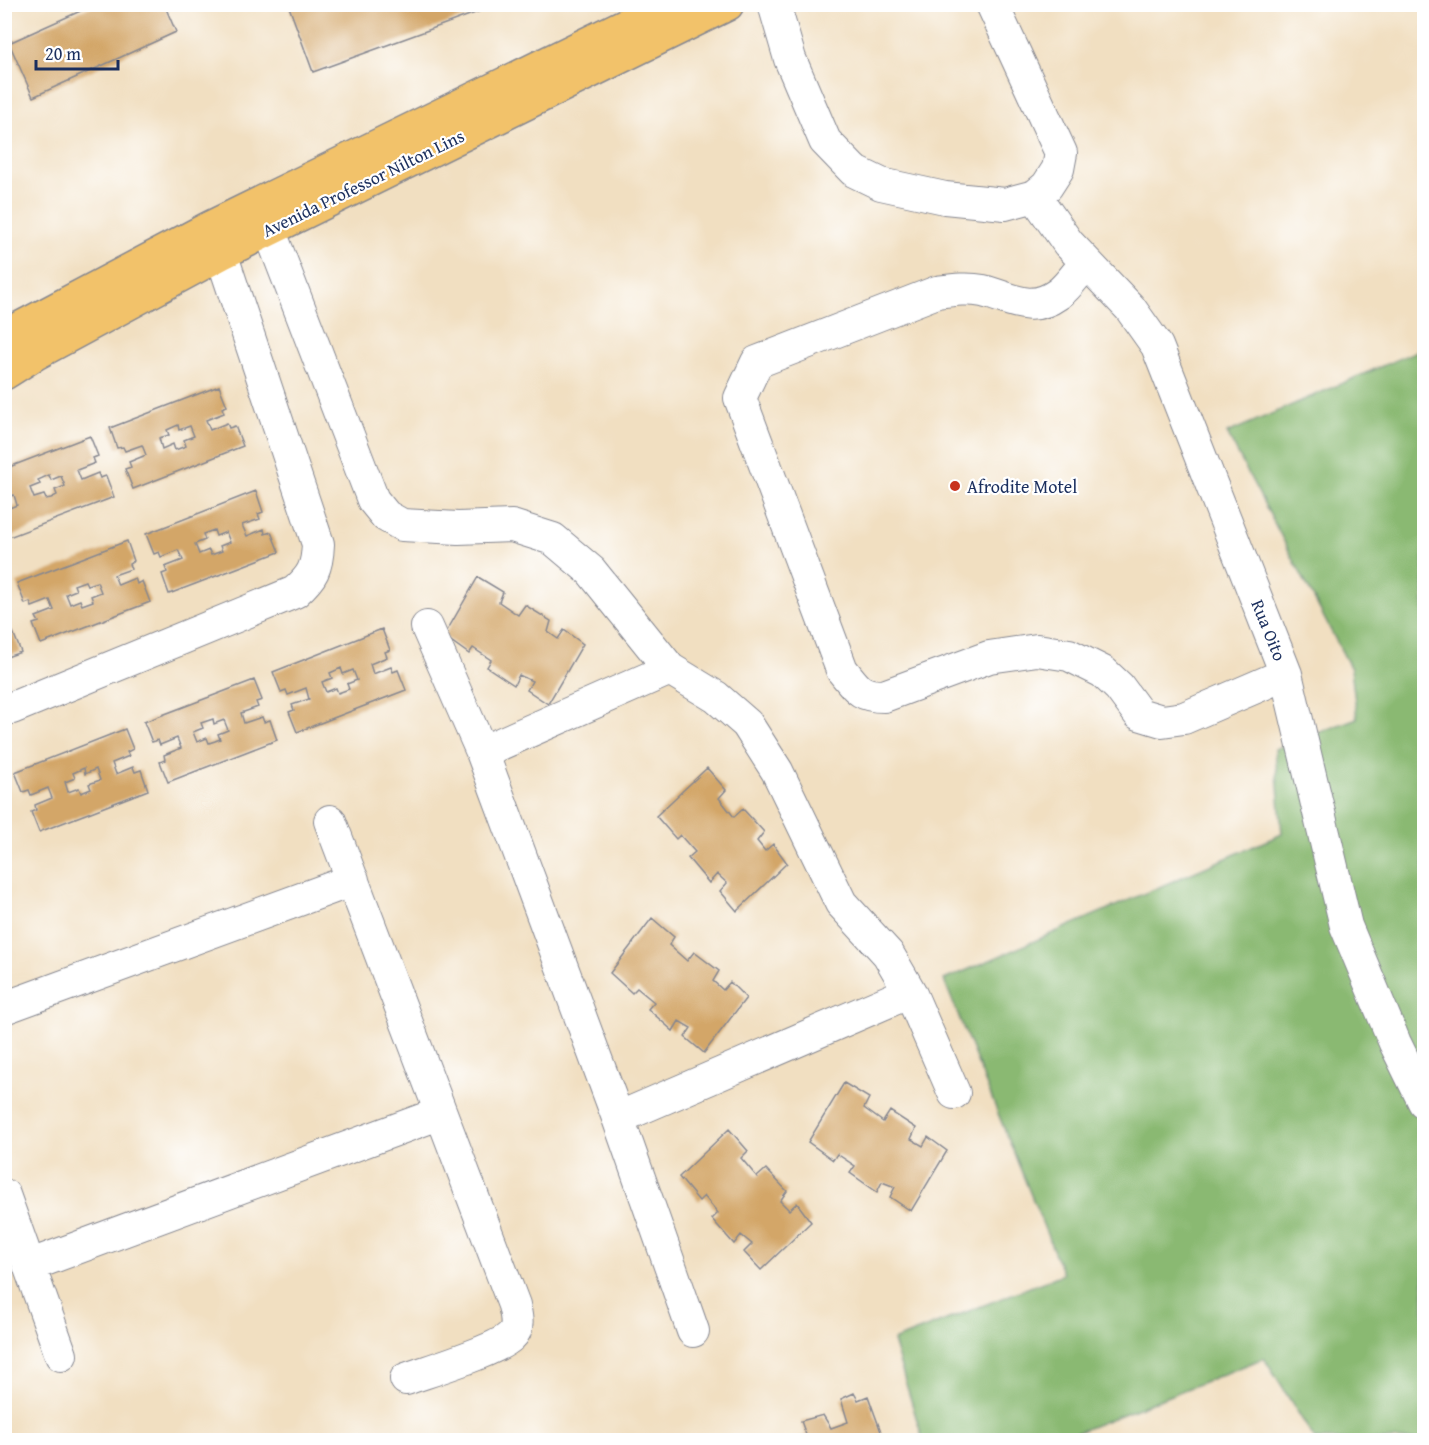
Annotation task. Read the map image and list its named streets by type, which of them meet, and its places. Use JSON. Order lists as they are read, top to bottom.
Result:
{
  "streets": {
    "main road": ["Avenida Professor Nilton Lins"],
    "street": ["Rua Oito"]
  },
  "places": ["Afrodite Motel"],
  "scale_bar": "20 m"
}
